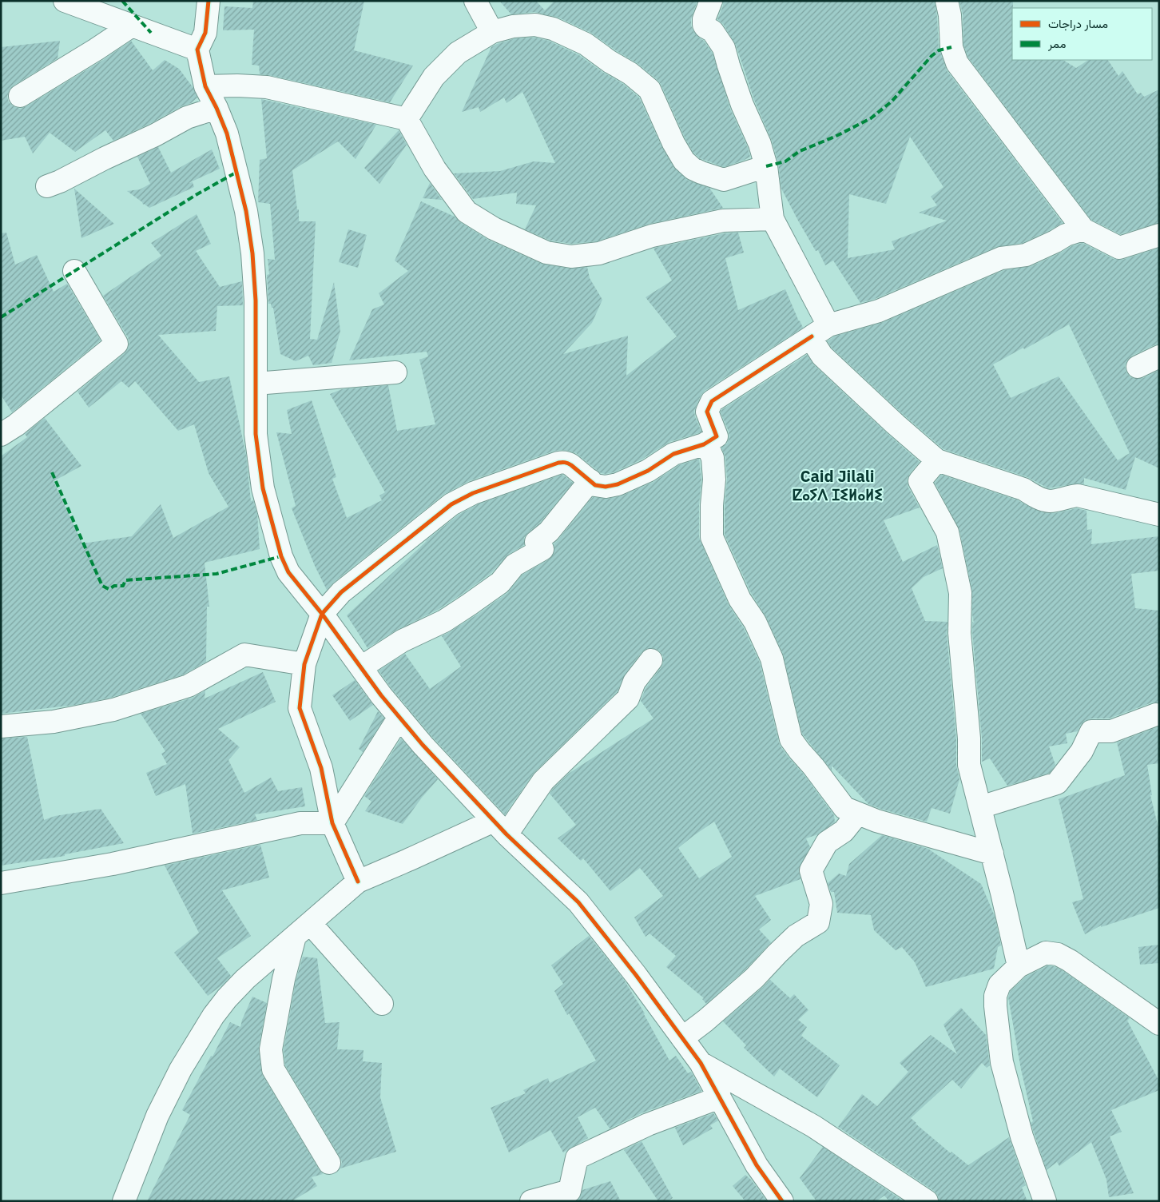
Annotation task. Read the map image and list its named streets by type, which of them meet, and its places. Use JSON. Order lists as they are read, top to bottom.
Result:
{
  "districts": ["Caid Jilali ⵇⴰⵢⴷ ⵊⵉⵍⴰⵍⵉ"],
  "legend": ["مسار دراجات", "ممر"]
}
